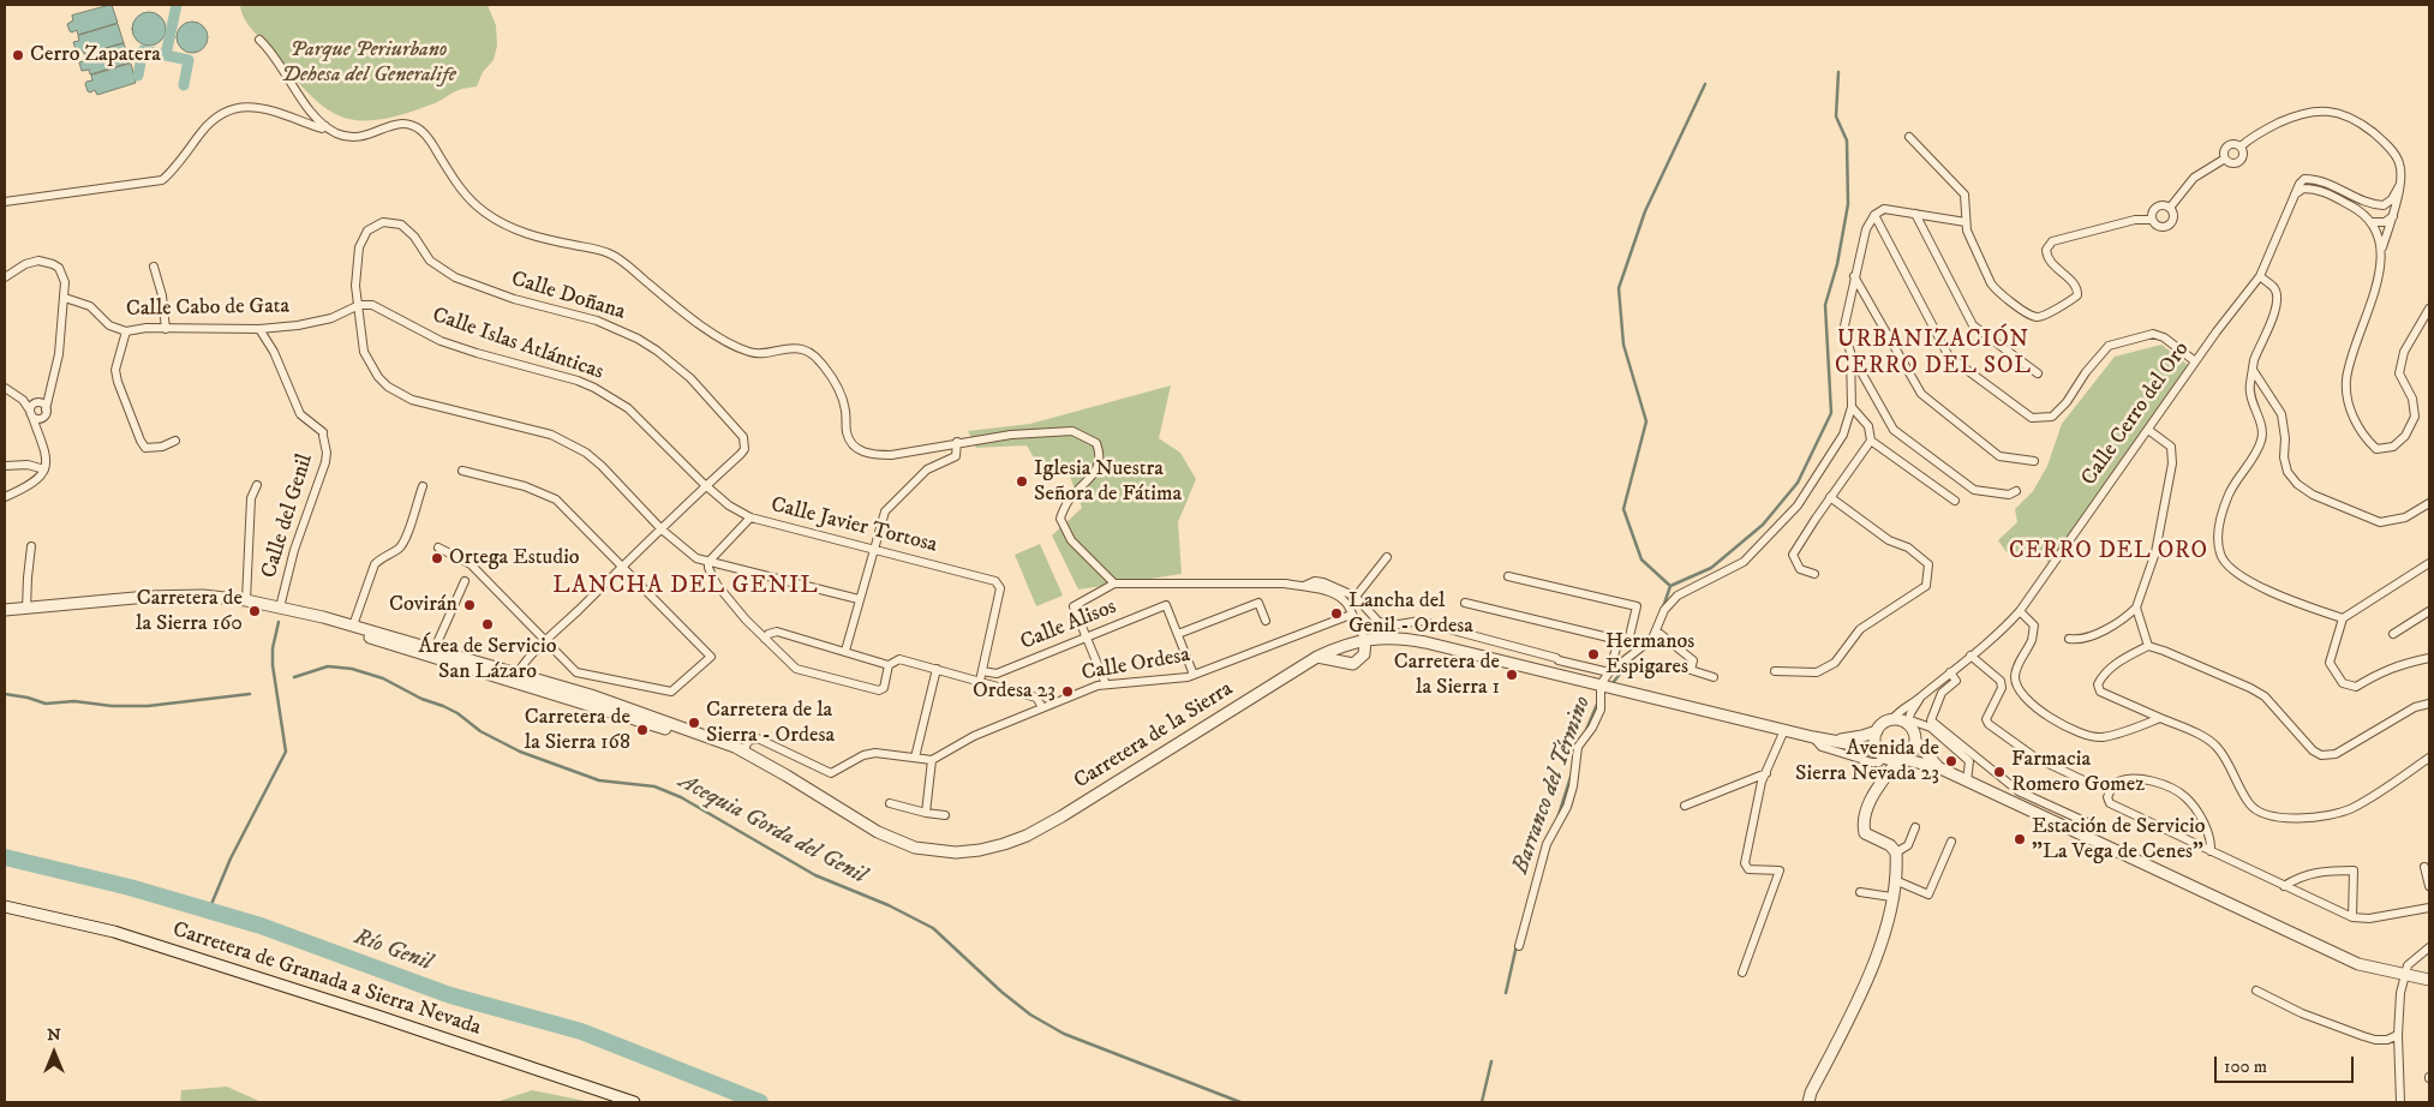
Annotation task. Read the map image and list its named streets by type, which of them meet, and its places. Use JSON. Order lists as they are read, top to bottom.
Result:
{
  "streets": {
    "street": [
      "Calle Doñana",
      "Calle Cabo de Gata",
      "Calle Islas Atlánticas",
      "Calle Cerro del Oro",
      "Calle del Genil",
      "Calle Javier Tortosa",
      "Calle Alisos",
      "Calle Ordesa",
      "Carretera de la Sierra",
      "Carretera de Granada a Sierra Nevada"
    ]
  },
  "crossings": [
    ["Calle Doñana", "Calle Cabo de Gata"],
    ["Calle Doñana", "Calle Islas Atlánticas"],
    ["Calle Doñana", "Calle Javier Tortosa"],
    ["Calle Doñana", "Carretera de la Sierra"],
    ["Calle Cabo de Gata", "Calle Islas Atlánticas"],
    ["Calle Cabo de Gata", "Calle del Genil"],
    ["Calle Islas Atlánticas", "Calle Javier Tortosa"],
    ["Calle del Genil", "Carretera de la Sierra"],
    ["Calle Javier Tortosa", "Calle Alisos"]
  ],
  "districts": ["URBANIZACIÓN CERRO DEL SOL", "CERRO DEL ORO", "LANCHA DEL GENIL"],
  "water": ["Barranco del Término", "Acequia Gorda del Genil", "Río Genil"],
  "parks": ["Parque Periurbano Dehesa del Generalife"],
  "places": [
    "Cerro Zapatera",
    "Iglesia Nuestra Señora de Fátima",
    "Ortega Estudio",
    "Covirán",
    "Carretera de la Sierra 160",
    "Lancha del Genil - Ordesa",
    "Área de Servicio San Lázaro",
    "Hermanos Espigares",
    "Carretera de la Sierra 1",
    "Ordesa 23",
    "Carretera de la Sierra - Ordesa",
    "Carretera de la Sierra 168",
    "Avenida de Sierra Nevada 23",
    "Farmacia Romero Gomez",
    "Estación de Servicio \"La Vega de Cenes\""
  ],
  "scale_bar": "100 m",
  "north": "top"
}
